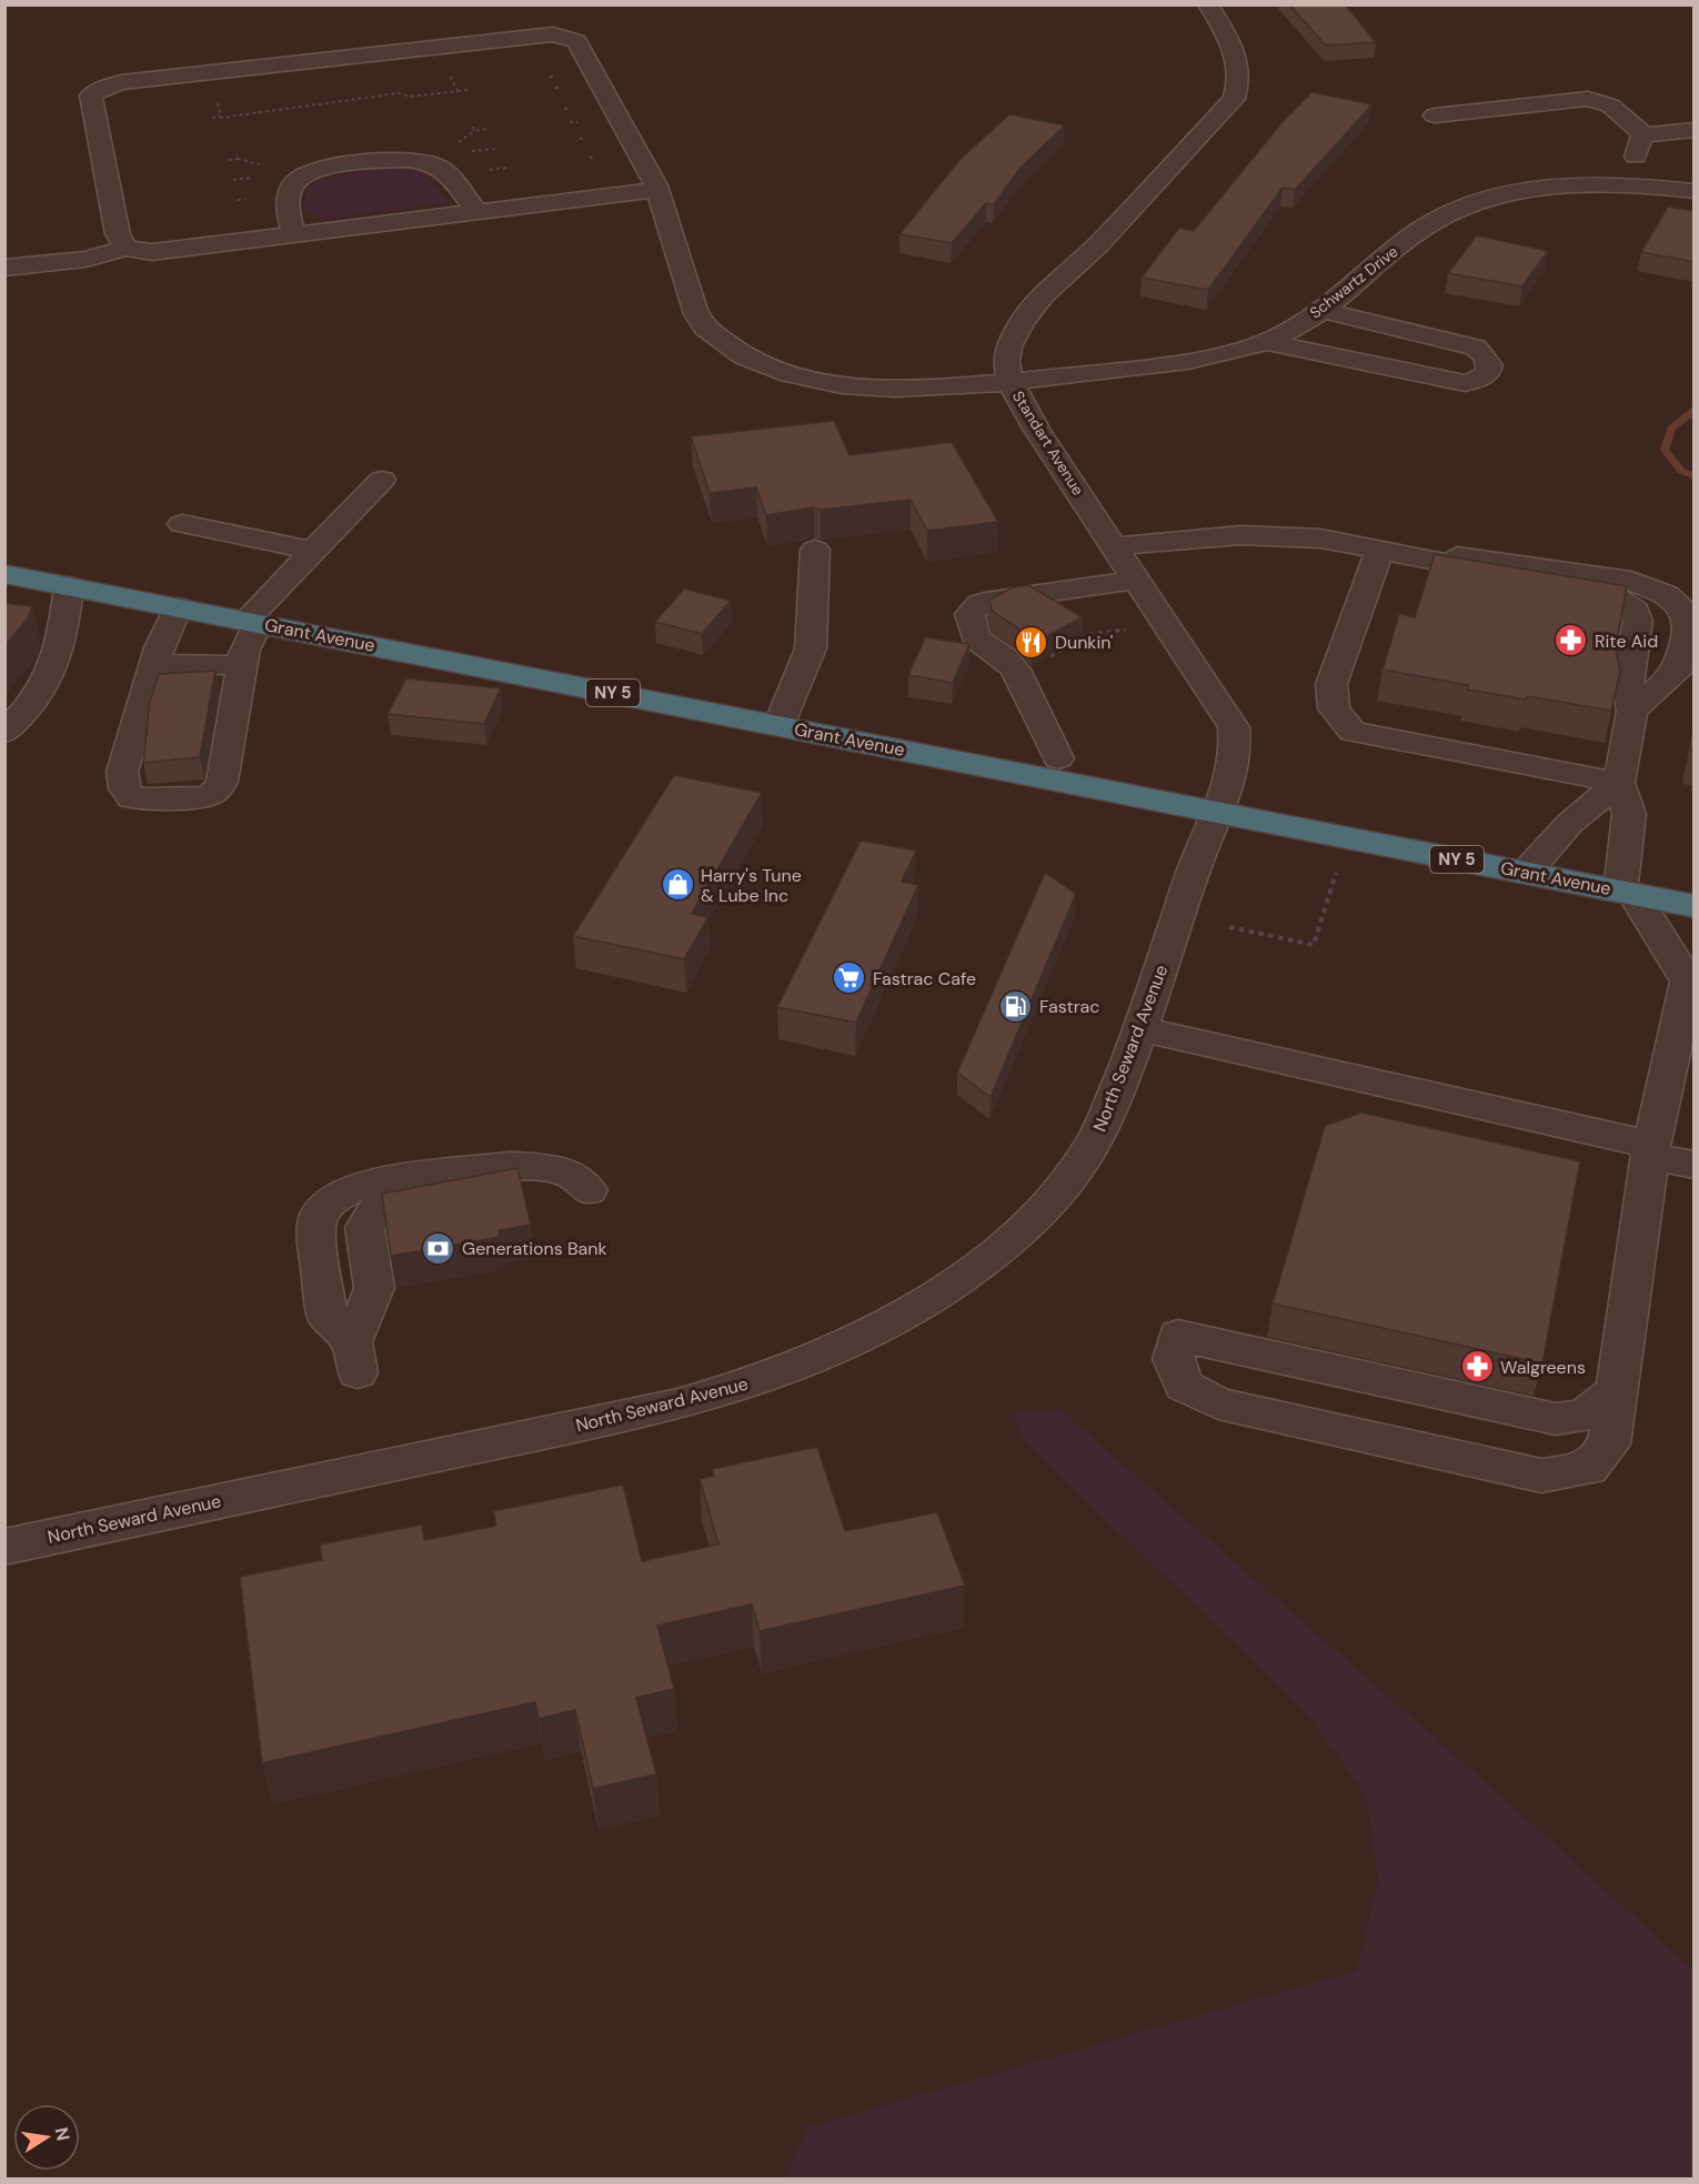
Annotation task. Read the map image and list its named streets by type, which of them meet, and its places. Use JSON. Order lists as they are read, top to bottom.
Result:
{
  "streets": {
    "highway": ["Grant Avenue", "NY 5"],
    "street": ["Schwartz Drive", "Standart Avenue", "North Seward Avenue"]
  },
  "crossings": [
    ["Schwartz Drive", "Standart Avenue"],
    ["Standart Avenue", "Grant Avenue"],
    ["Standart Avenue", "North Seward Avenue"],
    ["Grant Avenue", "North Seward Avenue"]
  ],
  "places": {
    "pharmacy": ["Rite Aid", "Walgreens"],
    "restaurant": ["Dunkin'"],
    "shop": ["Harry's Tune & Lube Inc"],
    "supermarket": ["Fastrac Cafe"],
    "fuel station": ["Fastrac"],
    "bank": ["Generations Bank"]
  },
  "north": "right"
}
